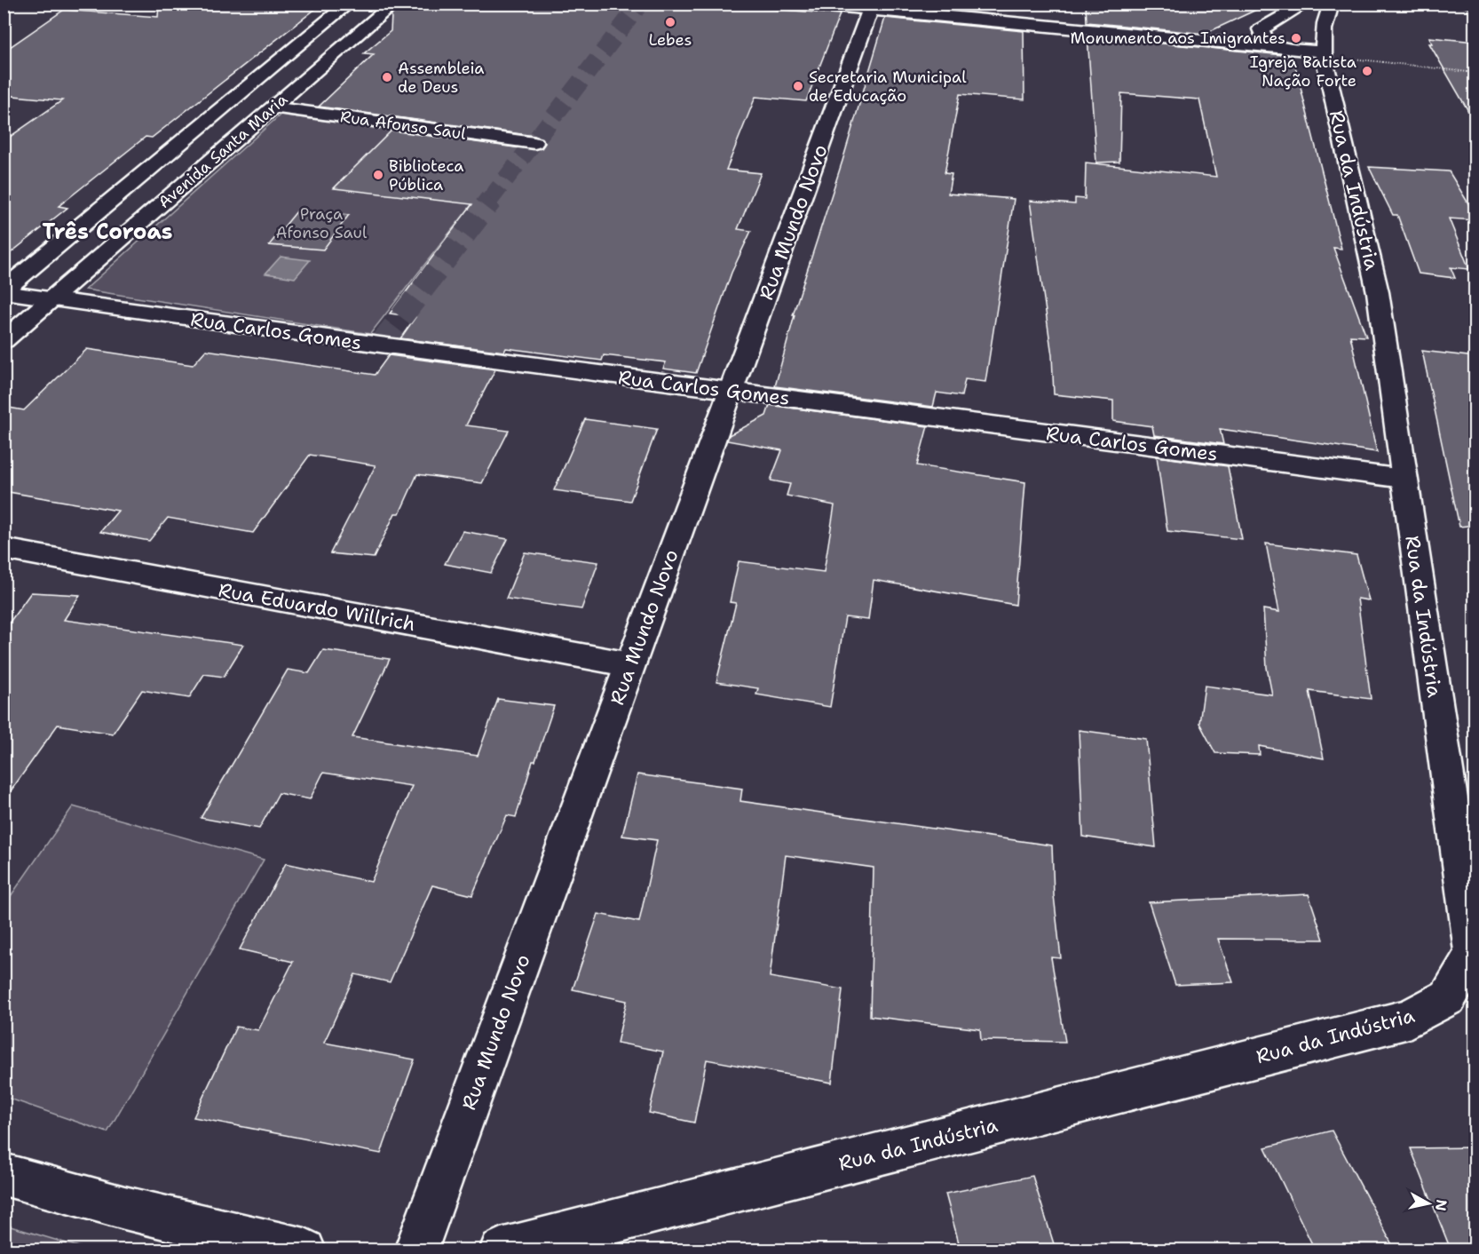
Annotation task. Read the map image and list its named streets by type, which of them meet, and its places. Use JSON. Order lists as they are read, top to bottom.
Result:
{
  "streets": {
    "main road": [
      "Rua Afonso Saul",
      "Avenida Santa Maria",
      "Rua da Indústria",
      "Rua Mundo Novo",
      "Rua Carlos Gomes",
      "Rua Eduardo Willrich"
    ]
  },
  "crossings": [
    ["Rua Afonso Saul", "Avenida Santa Maria"],
    ["Avenida Santa Maria", "Rua Carlos Gomes"],
    ["Rua da Indústria", "Rua Carlos Gomes"],
    ["Rua Mundo Novo", "Rua Carlos Gomes"],
    ["Rua Mundo Novo", "Rua Eduardo Willrich"]
  ],
  "districts": ["Três Coroas"],
  "parks": ["Praça Afonso Saul"],
  "places": [
    "Lebes",
    "Monumento aos Imigrantes",
    "Igreja Batista Nação Forte",
    "Assembleia de Deus",
    "Secretaria Municipal de Educação",
    "Biblioteca Pública"
  ],
  "north": "right"
}
